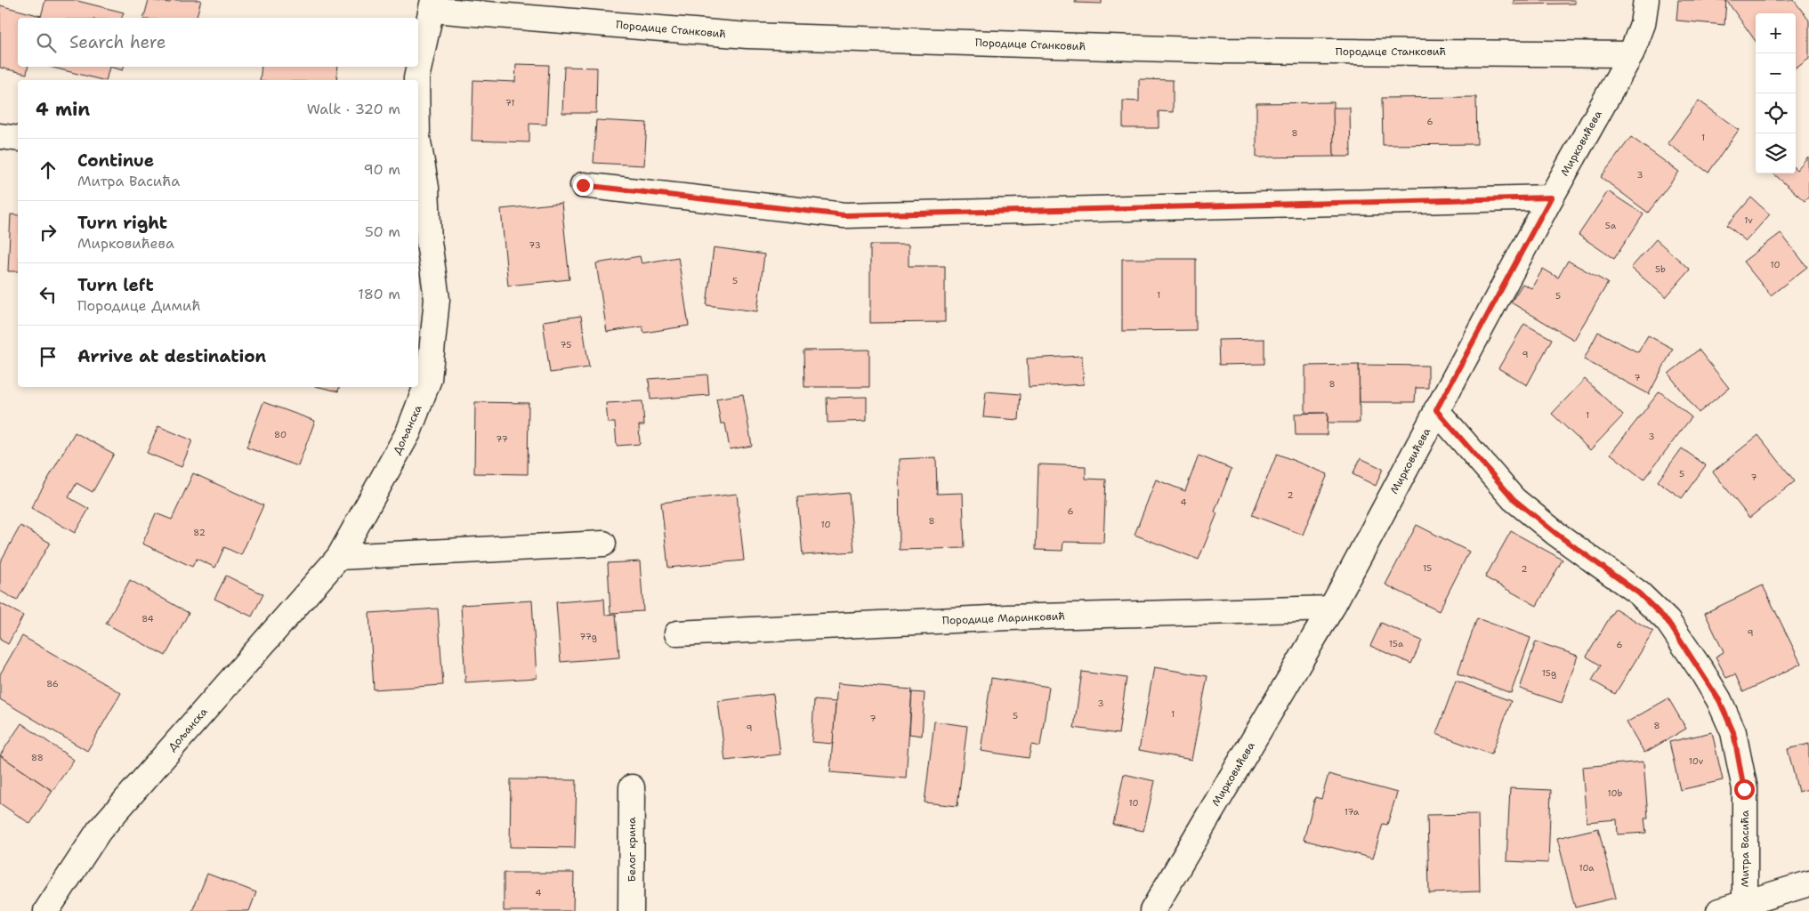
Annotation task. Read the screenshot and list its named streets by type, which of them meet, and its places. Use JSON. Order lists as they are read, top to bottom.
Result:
{
  "streets": {
    "street": [
      "Породице Станковић",
      "Мирковићева",
      "Дољанска",
      "Породице Маринковић",
      "Митра Васића",
      "Белог крина"
    ]
  },
  "crossings": [
    ["Породице Станковић", "Мирковићева"],
    ["Породице Станковић", "Дољанска"],
    ["Мирковићева", "Породице Маринковић"],
    ["Мирковићева", "Митра Васића"]
  ],
  "house_numbers": [
    "71",
    "6",
    "8",
    "1",
    "3",
    "1v",
    "5a",
    "73",
    "10",
    "5b",
    "5",
    "1",
    "5",
    "75",
    "9",
    "7",
    "8",
    "1",
    "80",
    "3",
    "77",
    "5",
    "7",
    "2",
    "4",
    "6",
    "8",
    "10",
    "82",
    "15",
    "2",
    "84",
    "9",
    "77g",
    "15a",
    "6",
    "15g",
    "86",
    "3",
    "1",
    "5",
    "7",
    "8",
    "9",
    "88",
    "10v",
    "10b",
    "10",
    "17a",
    "10a",
    "4"
  ],
  "page": {
    "map_buttons": ["+", "−"],
    "search": "Search here",
    "heading": ["4 min", "Walk · 320 m"],
    "list": [
      ["Continue", "Митра Васића", "90 m"],
      ["Turn right", "Мирковићева", "50 m"],
      ["Turn left", "Породице Димић", "180 m"],
      "Arrive at destination"
    ]
  }
}
